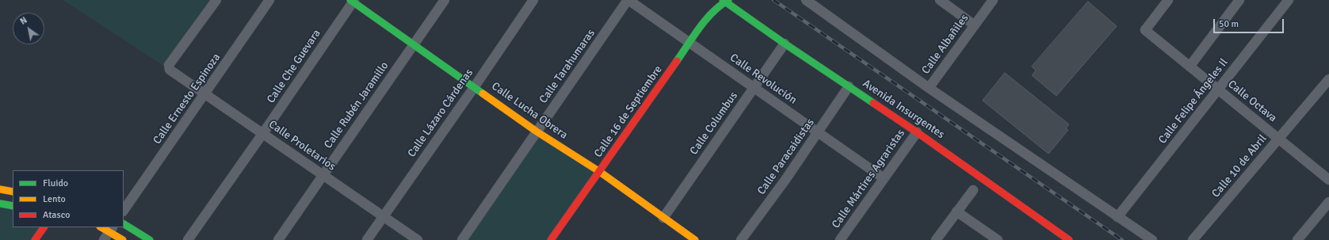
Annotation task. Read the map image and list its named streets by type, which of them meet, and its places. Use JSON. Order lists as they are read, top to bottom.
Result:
{
  "streets": {
    "street": [
      "Calle Albañiles",
      "Calle Che Guevara",
      "Calle Tarahumaras",
      "Calle Revolución",
      "Calle Ernesto Espinoza",
      "Calle Felipe Ángeles Il",
      "Calle Octava",
      "Calle Rubén Jaramillo",
      "Avenida Insurgentes",
      "Calle Lucha Obrera",
      "Calle 16 de Septiembre",
      "Calle Lázaro Cárdenas",
      "Calle Columbus",
      "Calle Proletarios",
      "Calle Paracaidistas",
      "Calle 10 de Abril",
      "Calle Mártires Agraristas"
    ]
  },
  "crossings": [
    ["Calle Che Guevara", "Calle Lucha Obrera"],
    ["Calle Che Guevara", "Calle Proletarios"],
    ["Calle Tarahumaras", "Calle Revolución"],
    ["Calle Tarahumaras", "Calle Lucha Obrera"],
    ["Calle Revolución", "Calle 16 de Septiembre"],
    ["Calle Revolución", "Calle Columbus"],
    ["Calle Revolución", "Calle Paracaidistas"],
    ["Calle Revolución", "Calle Mártires Agraristas"],
    ["Calle Ernesto Espinoza", "Calle Proletarios"],
    ["Calle Felipe Ángeles Il", "Calle Octava"],
    ["Calle Octava", "Calle 10 de Abril"],
    ["Calle Rubén Jaramillo", "Calle Lucha Obrera"],
    ["Calle Rubén Jaramillo", "Calle Proletarios"],
    ["Avenida Insurgentes", "Calle 16 de Septiembre"],
    ["Avenida Insurgentes", "Calle Columbus"],
    ["Avenida Insurgentes", "Calle Paracaidistas"],
    ["Avenida Insurgentes", "Calle Mártires Agraristas"],
    ["Calle Lucha Obrera", "Calle 16 de Septiembre"],
    ["Calle Lucha Obrera", "Calle Lázaro Cárdenas"],
    ["Calle Lucha Obrera", "Calle Columbus"],
    ["Calle Lázaro Cárdenas", "Calle Proletarios"]
  ],
  "legend": ["Fluido", "Lento", "Atasco"],
  "scale_bar": "50 m",
  "north": "top left"
}
